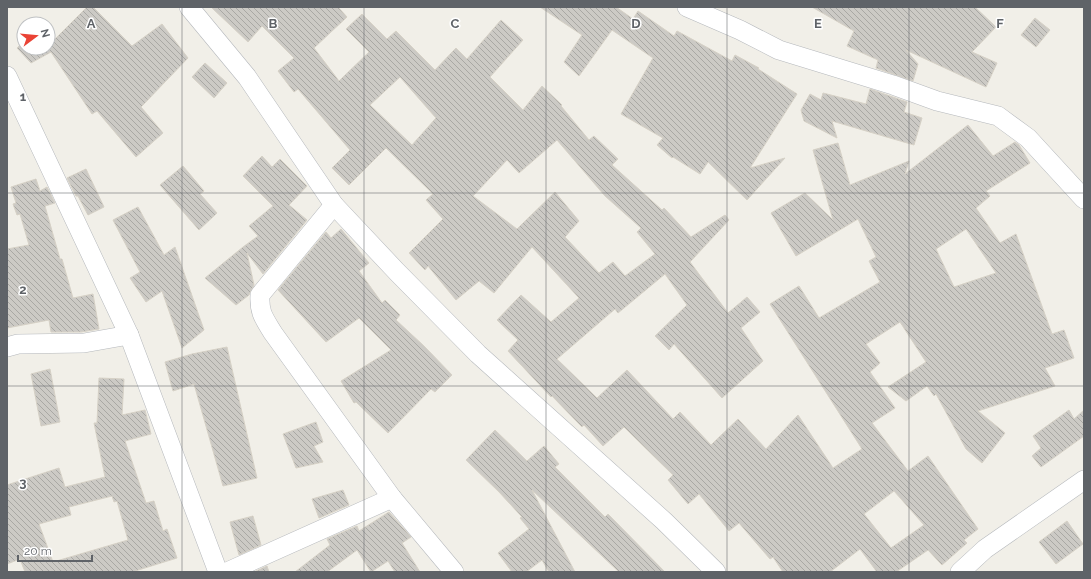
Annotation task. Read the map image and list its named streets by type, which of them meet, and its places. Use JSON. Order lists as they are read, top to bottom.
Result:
{
  "scale_bar": "20 m",
  "north": "right",
  "grid": {
    "columns": [
      "A",
      "B",
      "C",
      "D",
      "E",
      "F"
    ],
    "rows": ["1", "2", "3"]
  }
}
